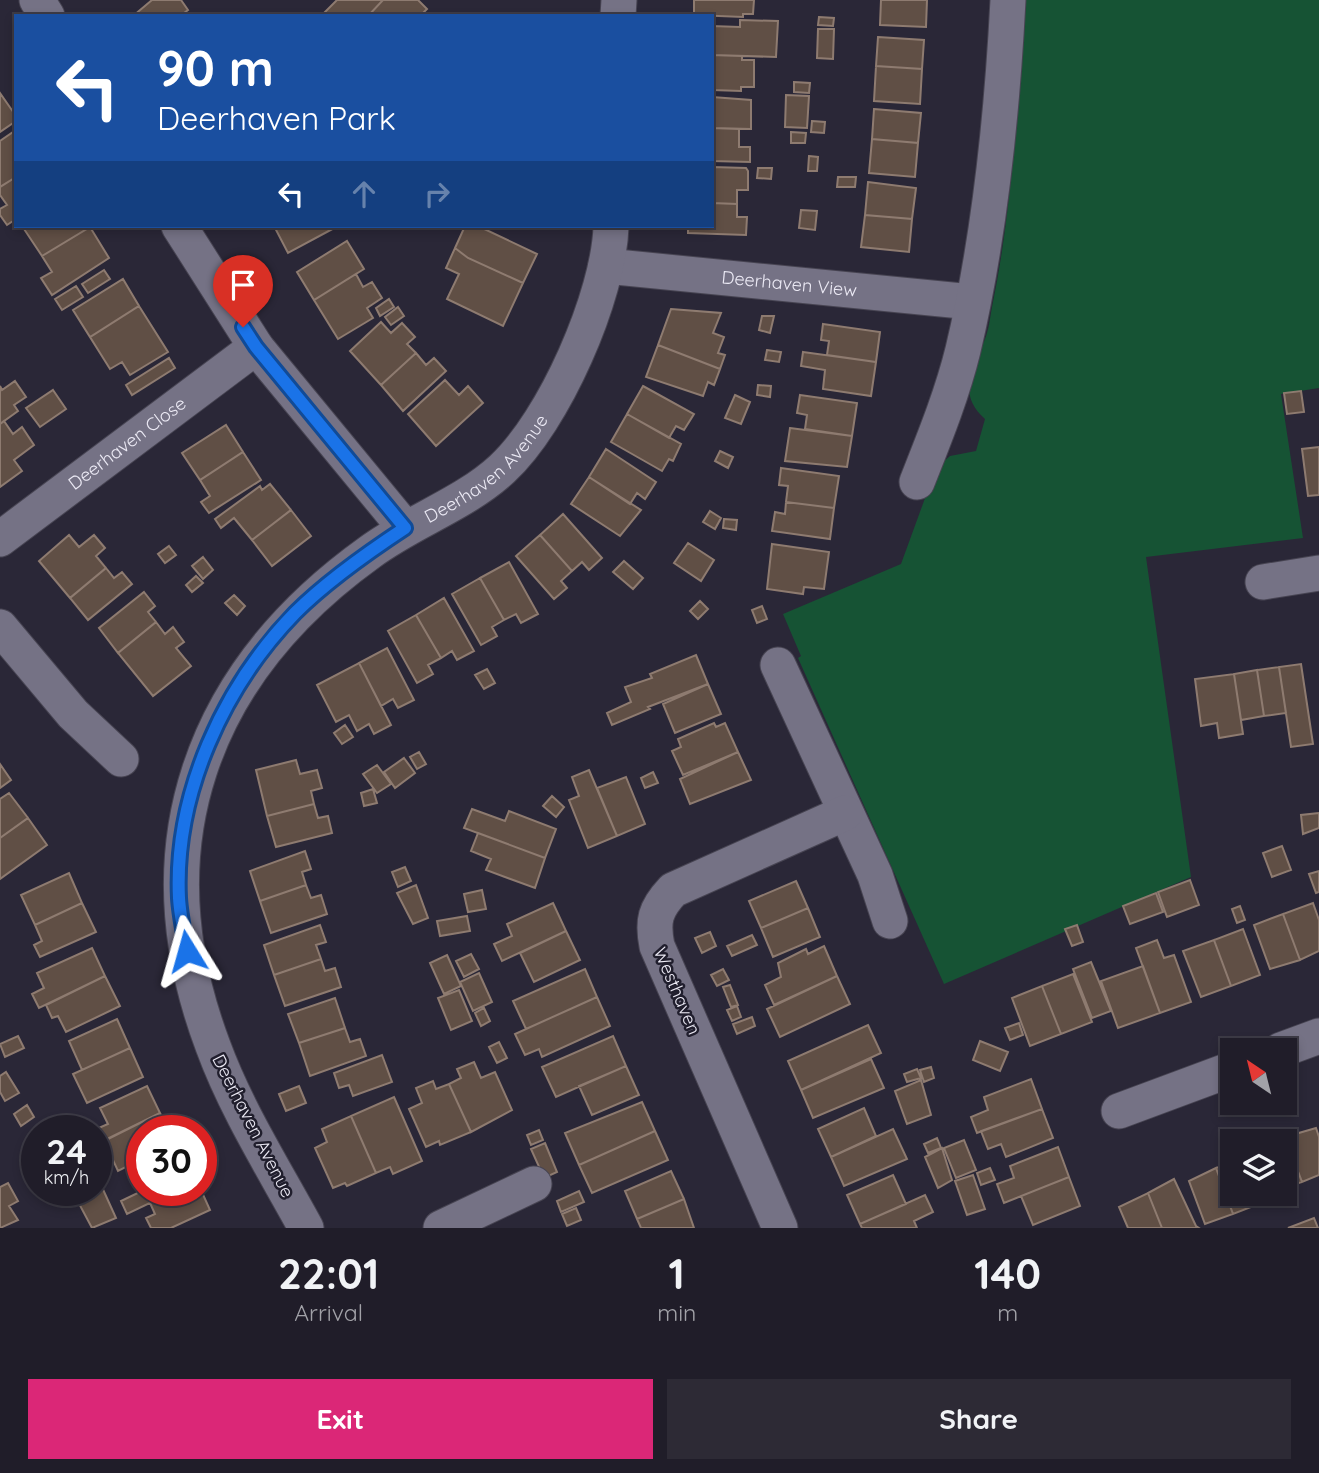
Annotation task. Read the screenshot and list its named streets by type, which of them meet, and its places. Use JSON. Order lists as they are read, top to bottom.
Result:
{
  "streets": {
    "street": [
      "Deerhaven View",
      "Deerhaven Close",
      "Deerhaven Avenue",
      "Westhaven"
    ]
  },
  "crossings": [
    ["Deerhaven View", "Deerhaven Avenue"]
  ],
  "north": "top left",
  "page": {
    "turn": ["90 m", "Deerhaven Park"],
    "speed": "24 km/h",
    "limit": "30",
    "eta": [
      "22:01",
      "Arrival",
      "1",
      "min",
      "140",
      "m"
    ],
    "buttons": ["Exit", "Share"]
  }
}
